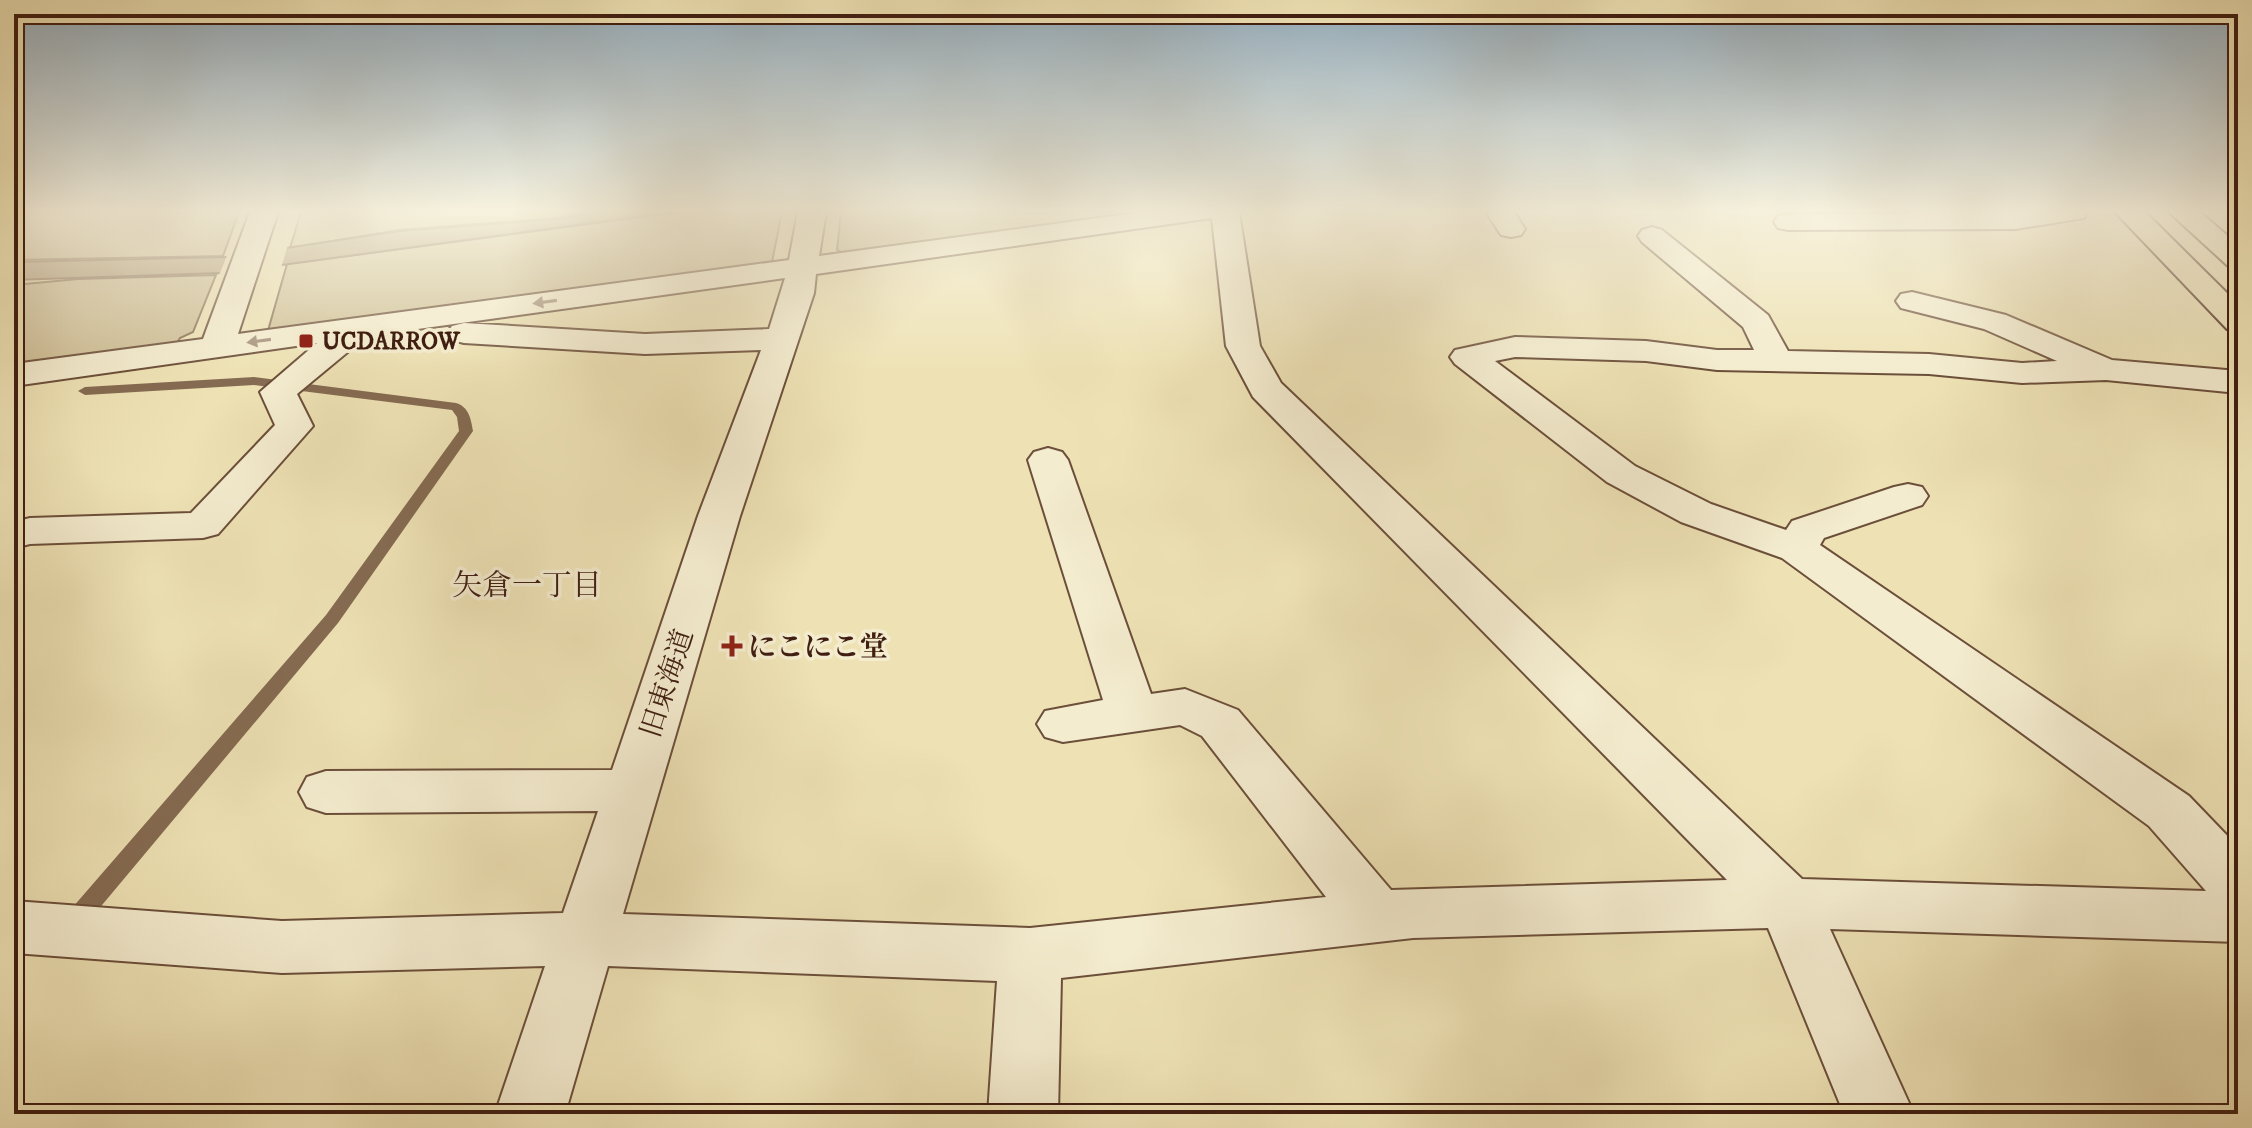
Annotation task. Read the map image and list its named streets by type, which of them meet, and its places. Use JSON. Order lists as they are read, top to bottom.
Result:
{
  "streets": {
    "street": ["旧東海道"]
  },
  "districts": ["矢倉一丁目"],
  "places": {
    "transit": ["UCDARROW"],
    "health": ["にこにこ堂"]
  }
}
